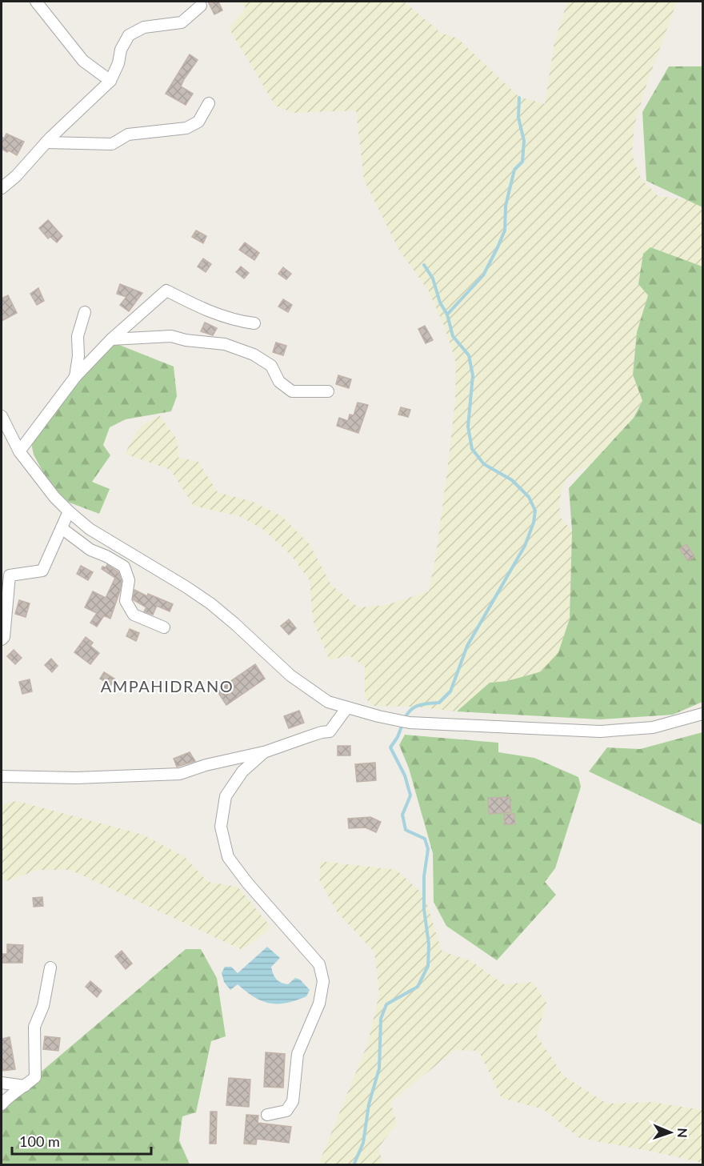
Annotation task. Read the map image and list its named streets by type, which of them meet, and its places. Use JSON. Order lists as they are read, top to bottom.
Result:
{
  "districts": ["AMPAHIDRANO"],
  "scale_bar": "100 m",
  "north": "right"
}
